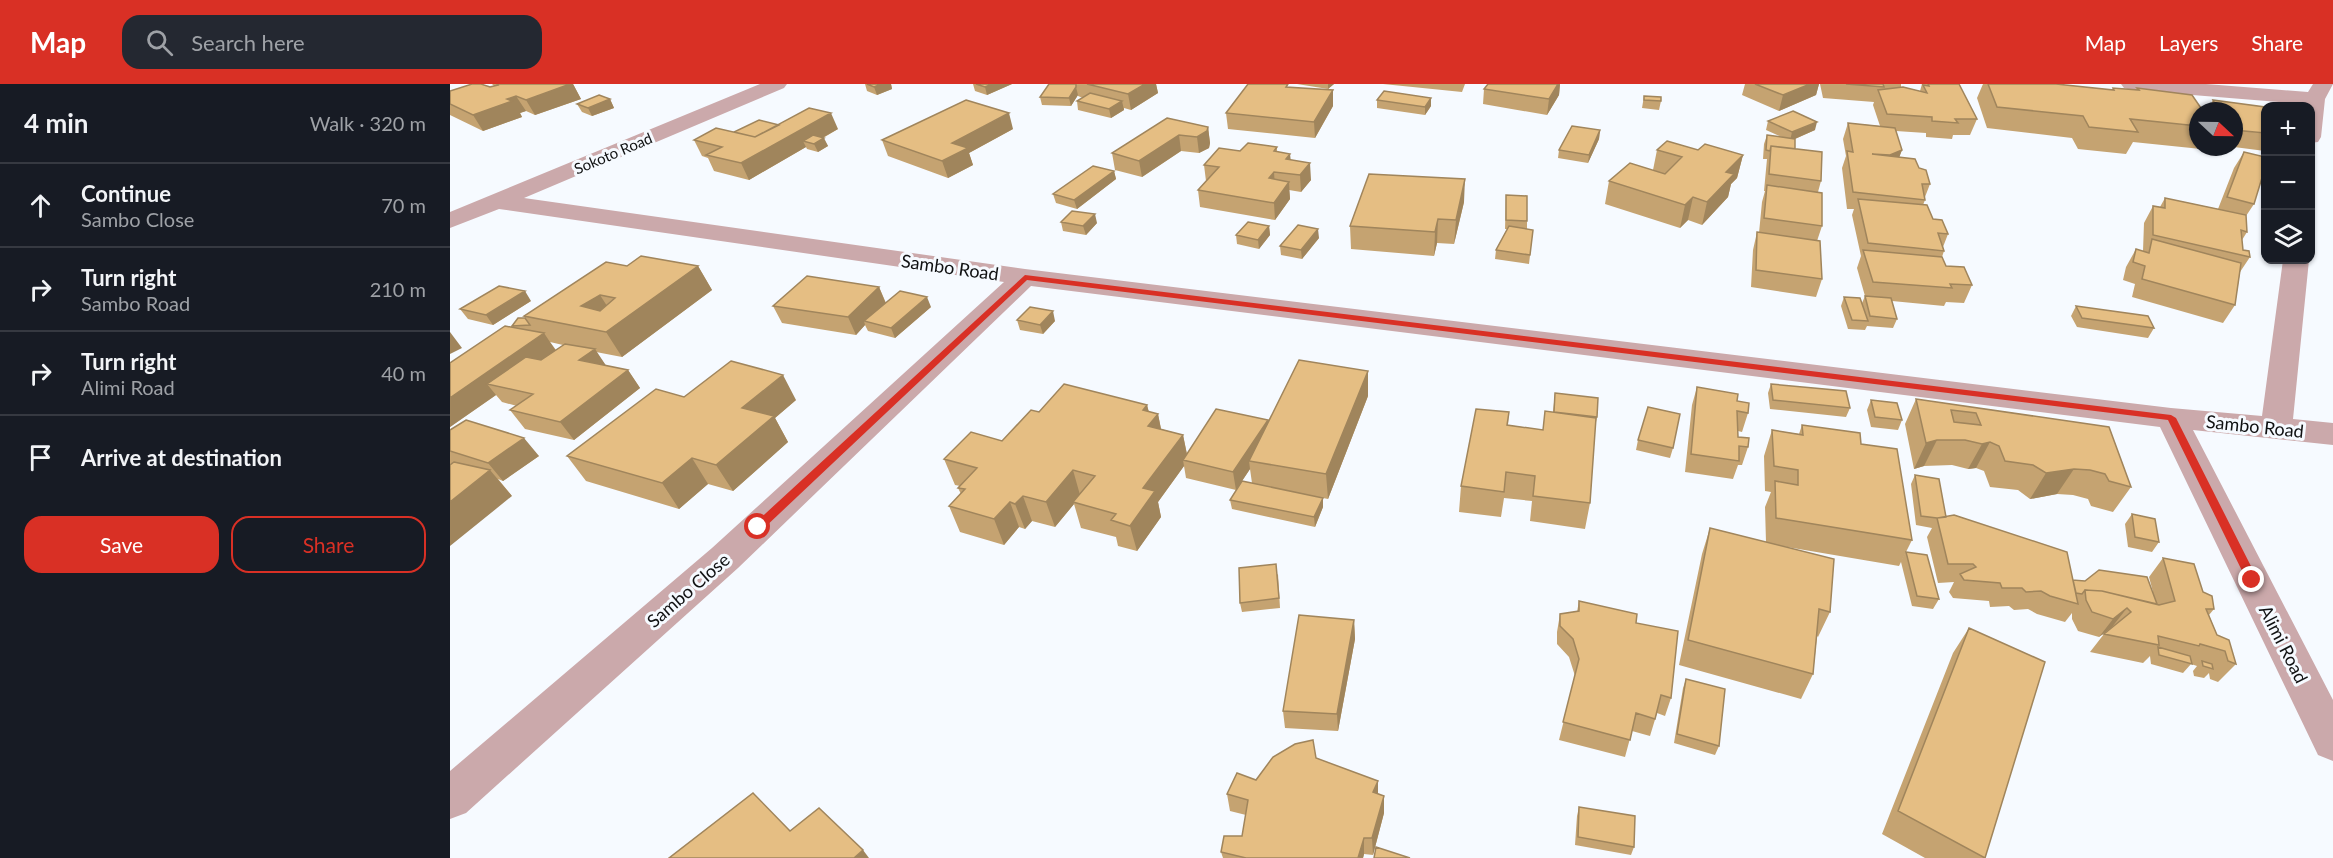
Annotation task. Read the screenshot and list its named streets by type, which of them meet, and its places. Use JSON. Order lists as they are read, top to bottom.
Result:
{
  "streets": {
    "street": [
      "Sokoto Road",
      "Sambo Road",
      "Sambo Close",
      "Alimi Road"
    ]
  },
  "crossings": [
    ["Sokoto Road", "Sambo Road"],
    ["Sambo Road", "Sambo Close"],
    ["Sambo Road", "Alimi Road"]
  ],
  "north": "right",
  "page": {
    "header": "Map",
    "search": "Search here",
    "nav": ["Map", "Layers", "Share"],
    "heading": ["4 min", "Walk · 320 m"],
    "map_buttons": ["+", "−"],
    "list": [
      ["Continue", "Sambo Close", "70 m"],
      ["Turn right", "Sambo Road", "210 m"],
      ["Turn right", "Alimi Road", "40 m"],
      "Arrive at destination"
    ],
    "buttons": ["Save", "Share"]
  }
}
